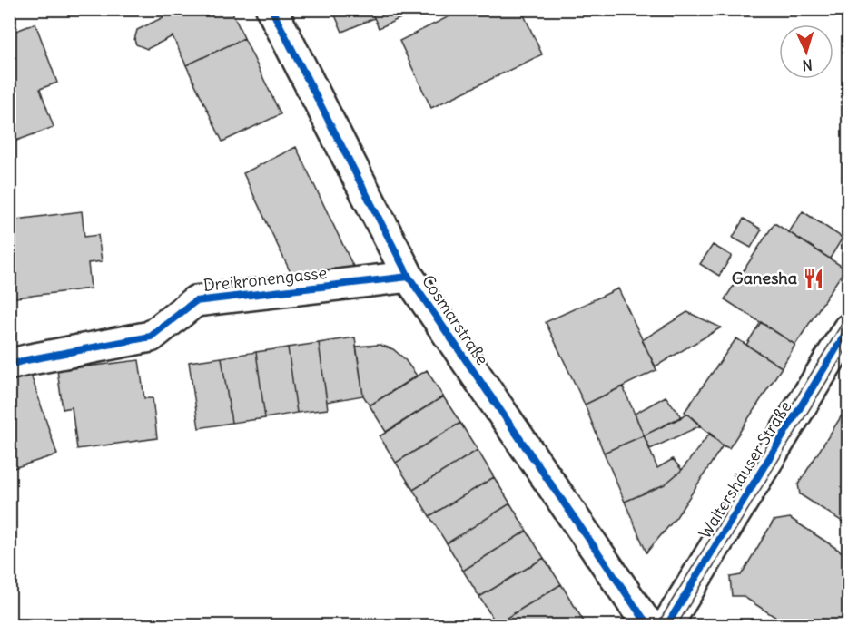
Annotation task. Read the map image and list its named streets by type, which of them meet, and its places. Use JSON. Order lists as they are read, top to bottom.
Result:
{
  "streets": {
    "street": ["Dreikronengasse", "Cosmarstraße", "Waltershäuser Straße"]
  },
  "crossings": [
    ["Dreikronengasse", "Cosmarstraße"]
  ],
  "places": {
    "restaurant": ["Ganesha"]
  },
  "north": "bottom"
}
